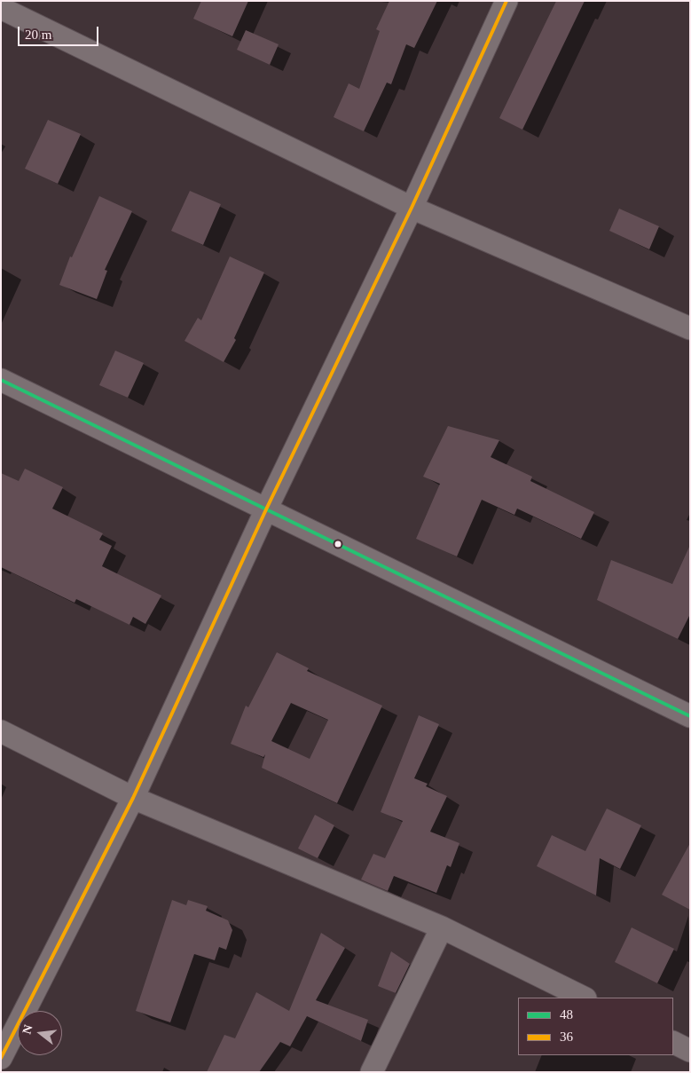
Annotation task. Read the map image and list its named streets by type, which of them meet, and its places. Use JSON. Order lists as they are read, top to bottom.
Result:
{
  "lines": ["transit line 36", "transit line 48"],
  "legend": ["48", "36"],
  "scale_bar": "20 m",
  "north": "left"
}
